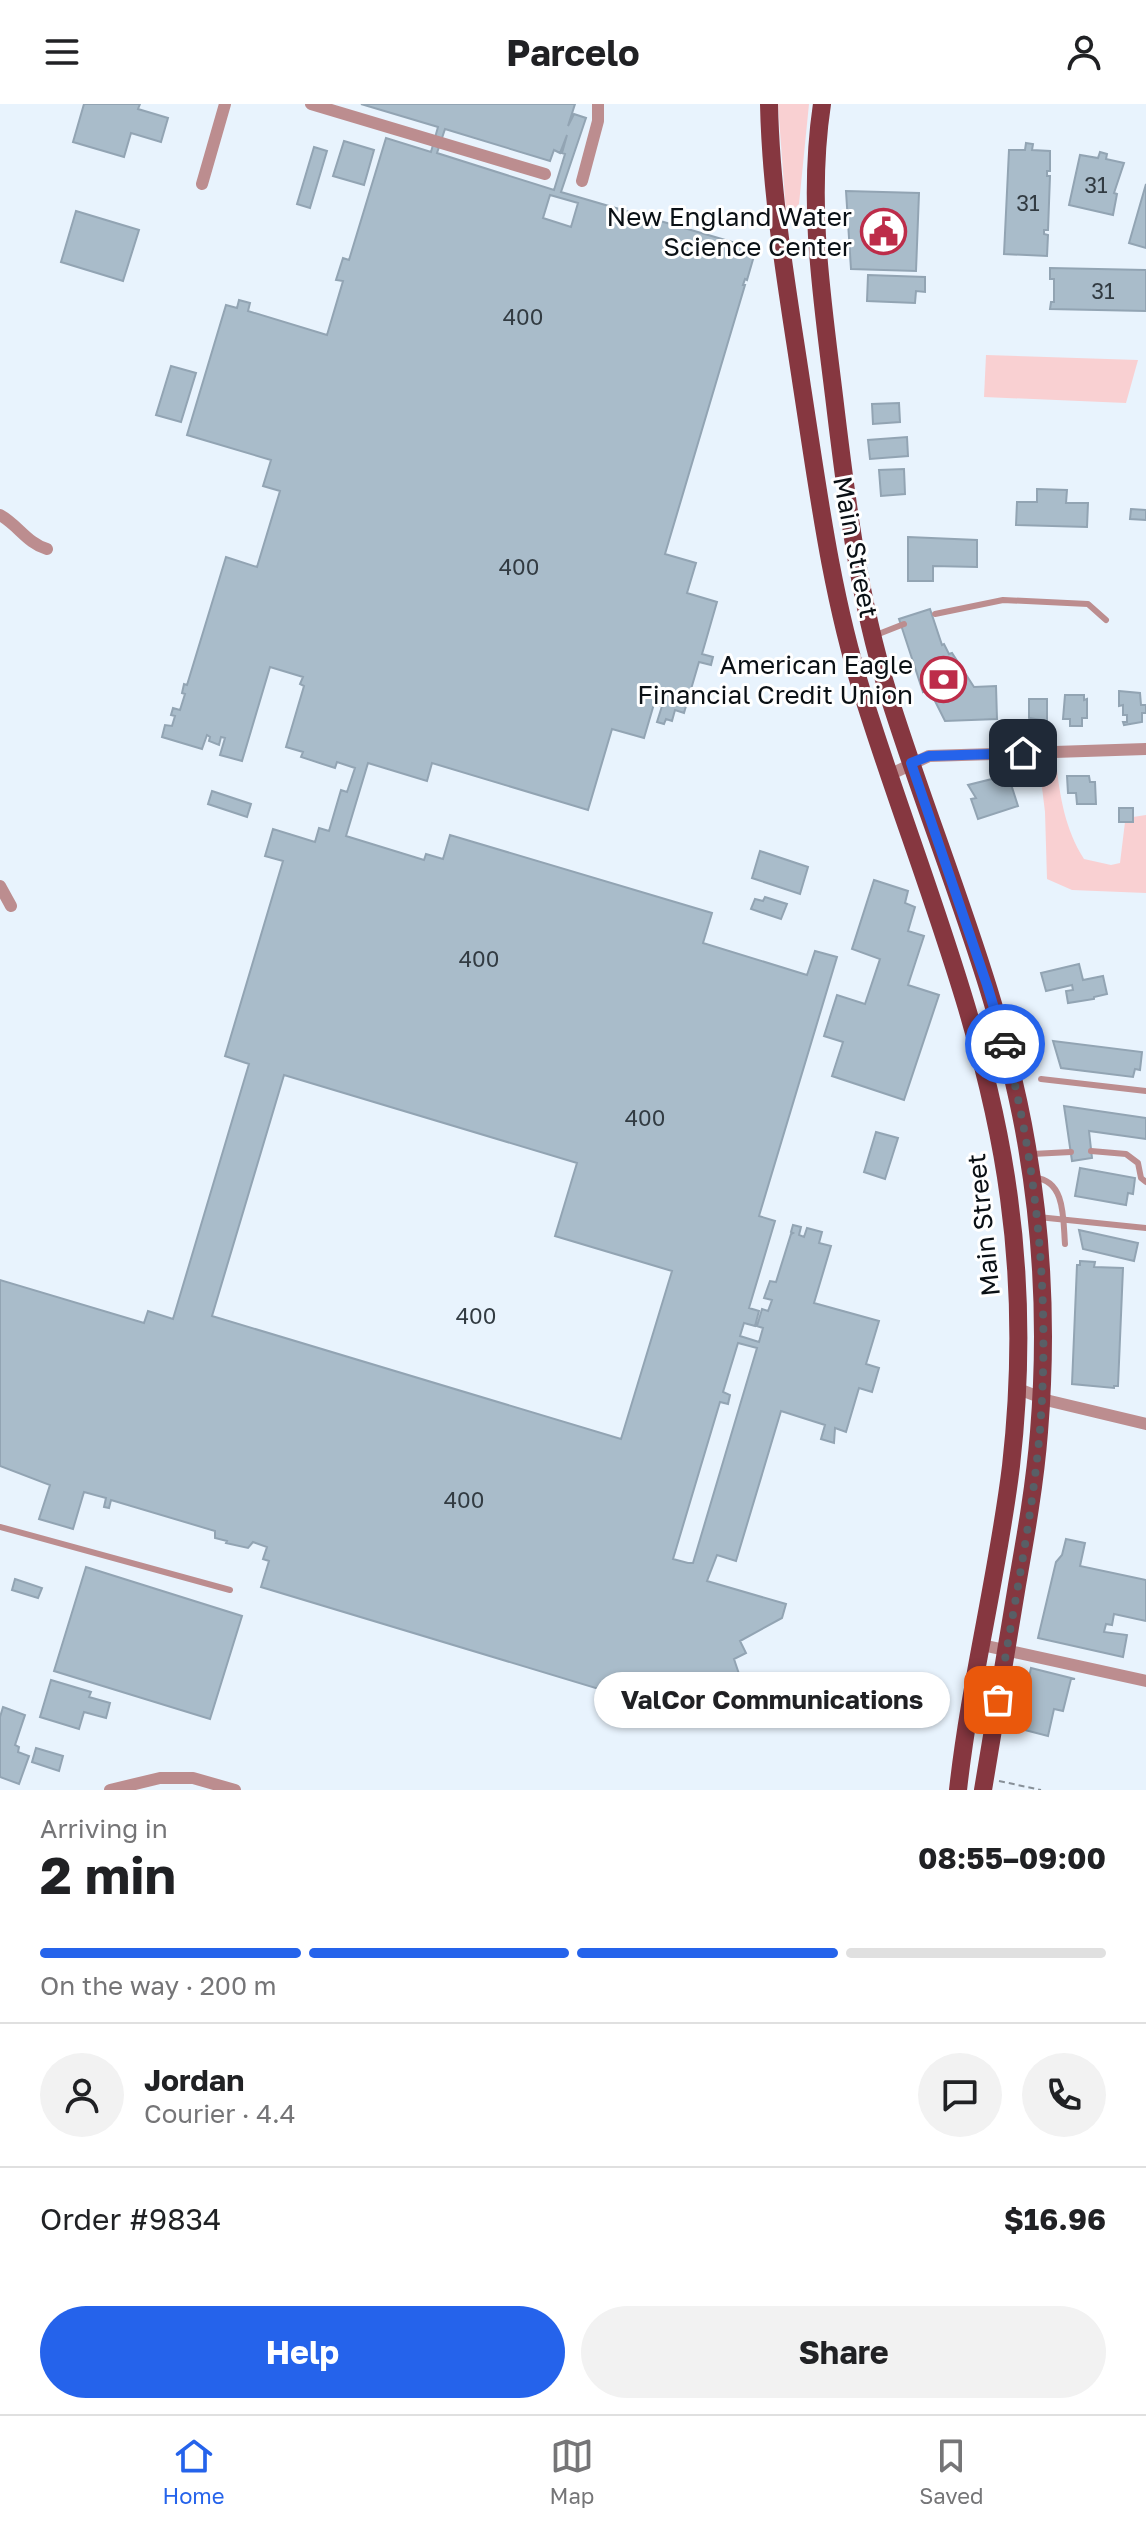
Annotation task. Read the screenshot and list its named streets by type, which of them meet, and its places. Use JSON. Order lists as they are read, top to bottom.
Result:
{
  "streets": {
    "main road": ["Main Street"]
  },
  "places": {
    "public building": ["New England Water Science Center"],
    "bank": ["American Eagle Financial Credit Union"],
    "other": ["ValCor Communications"]
  },
  "house_numbers": [
    "31",
    "31",
    "31",
    "400",
    "400",
    "400",
    "400",
    "400",
    "400"
  ],
  "page": {
    "header": "Parcelo",
    "bubble": "ValCor Communications",
    "heading": ["2 min", "Arriving in", "08:55–09:00"],
    "panel": [
      "Jordan",
      "Courier · 4.4",
      "Order #9834",
      "$16.96"
    ],
    "bar": "On the way · 200 m",
    "buttons": ["Help", "Share"],
    "tabs": ["Home", "Map", "Saved"]
  }
}
